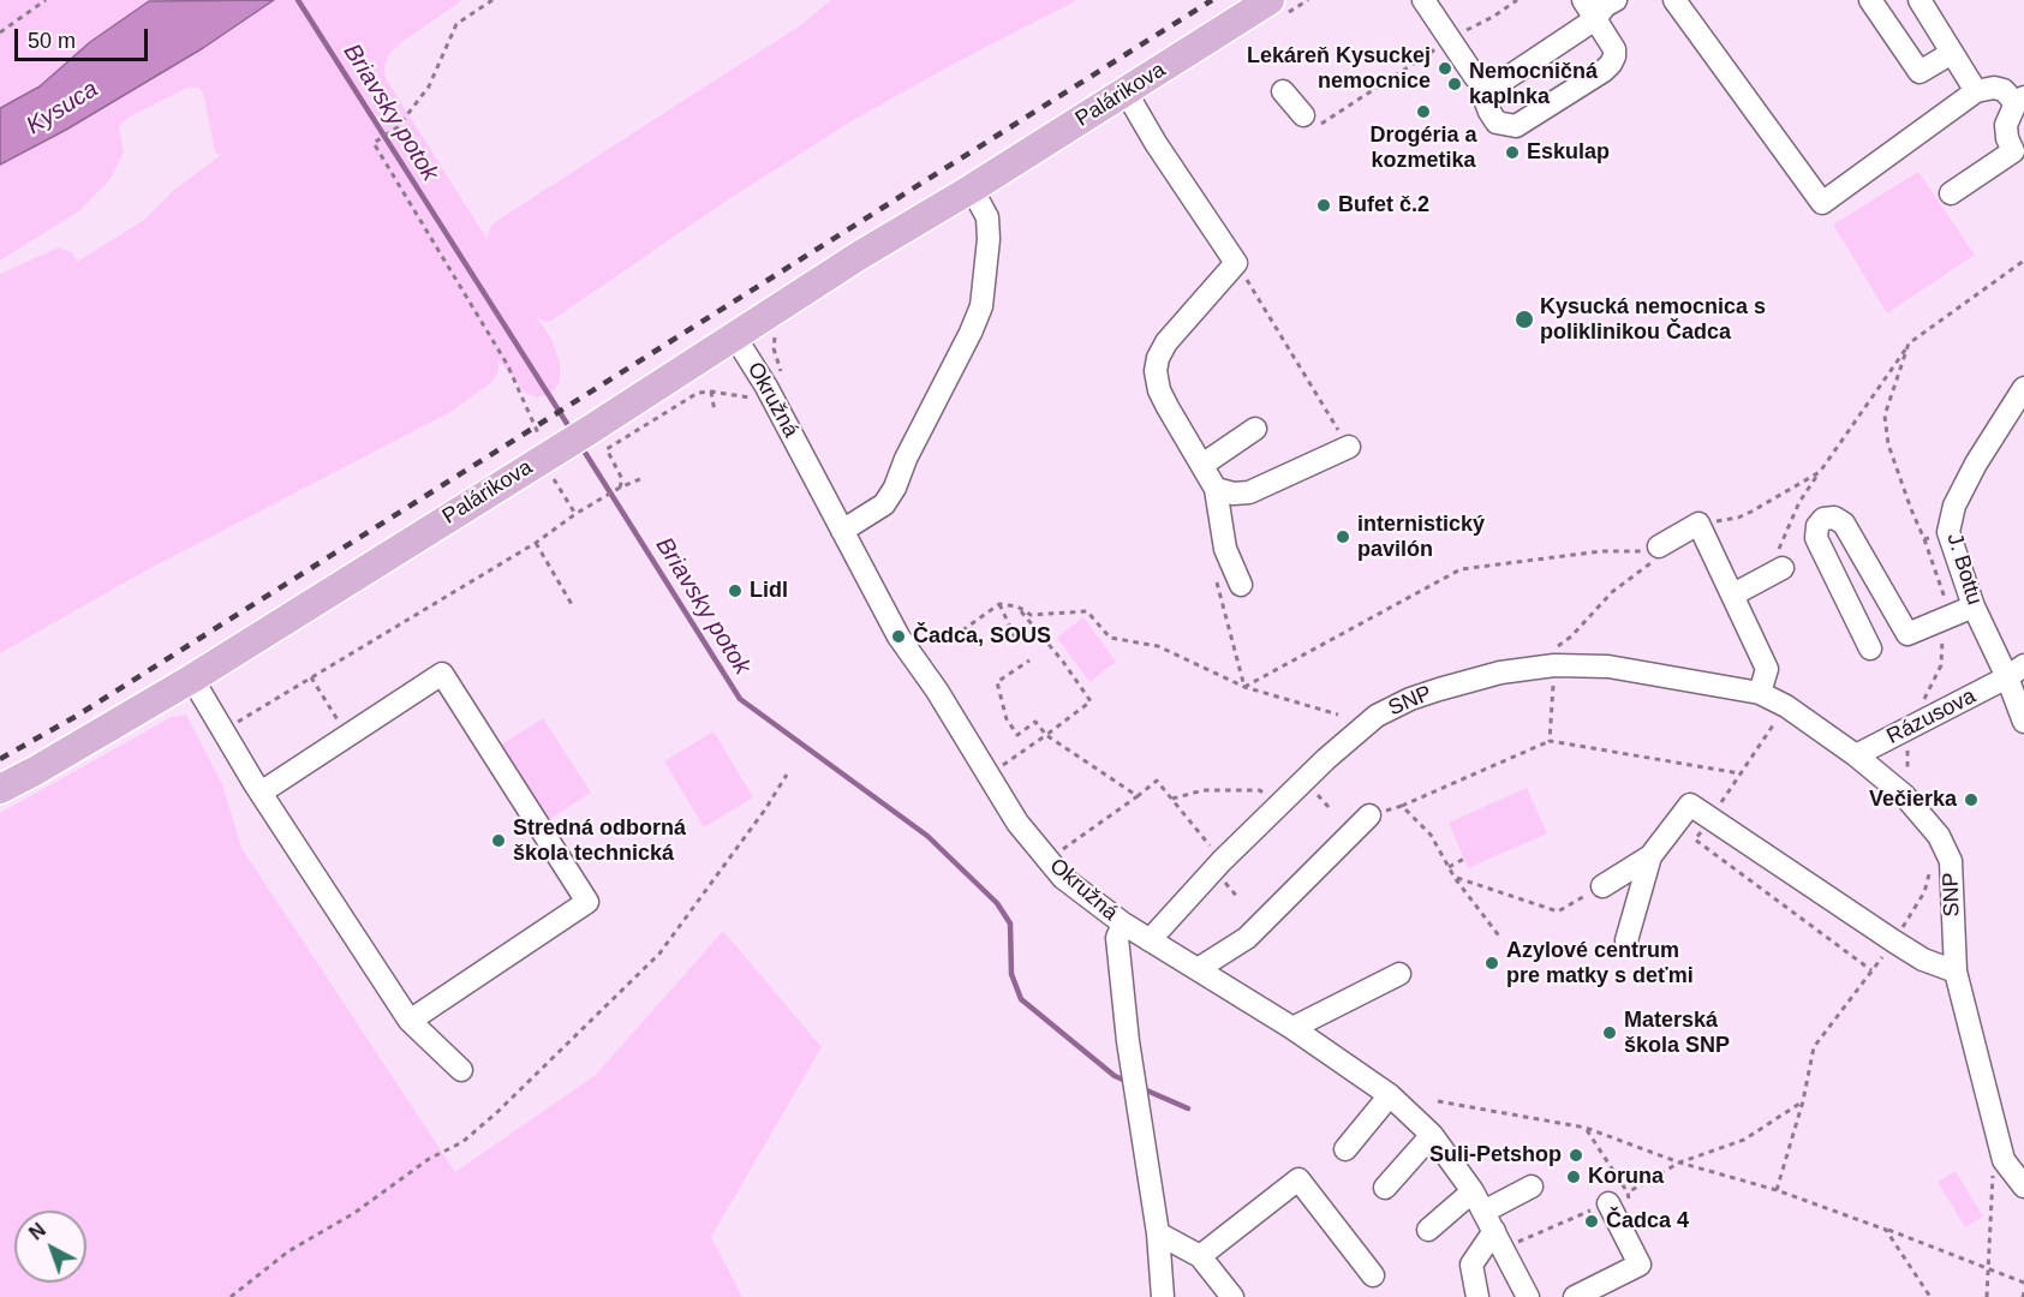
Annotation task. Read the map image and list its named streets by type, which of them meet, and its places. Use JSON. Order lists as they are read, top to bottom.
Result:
{
  "streets": {
    "main road": ["Palárikova"],
    "street": [
      "Okružná",
      "J. Bottu",
      "SNP",
      "Rázusova"
    ]
  },
  "crossings": [
    ["Palárikova", "Okružná"],
    ["Okružná", "SNP"],
    ["J. Bottu", "Rázusova"],
    ["SNP", "Rázusova"]
  ],
  "water": ["Kysuca", "Briavsky potok"],
  "places": [
    "Lekáreň Kysuckej nemocnice",
    "Nemocničná kaplnka",
    "Drogéria a kozmetika",
    "Eskulap",
    "Bufet č.2",
    "Kysucká nemocnica s poliklinikou Čadca",
    "internistický pavilón",
    "Lidl",
    "Čadca, SOUS",
    "Večierka",
    "Stredná odborná škola technická",
    "Azylové centrum pre matky s deťmi",
    "Materská škola SNP",
    "Suli-Petshop",
    "Koruna",
    "Čadca 4"
  ],
  "scale_bar": "50 m",
  "north": "top left"
}
